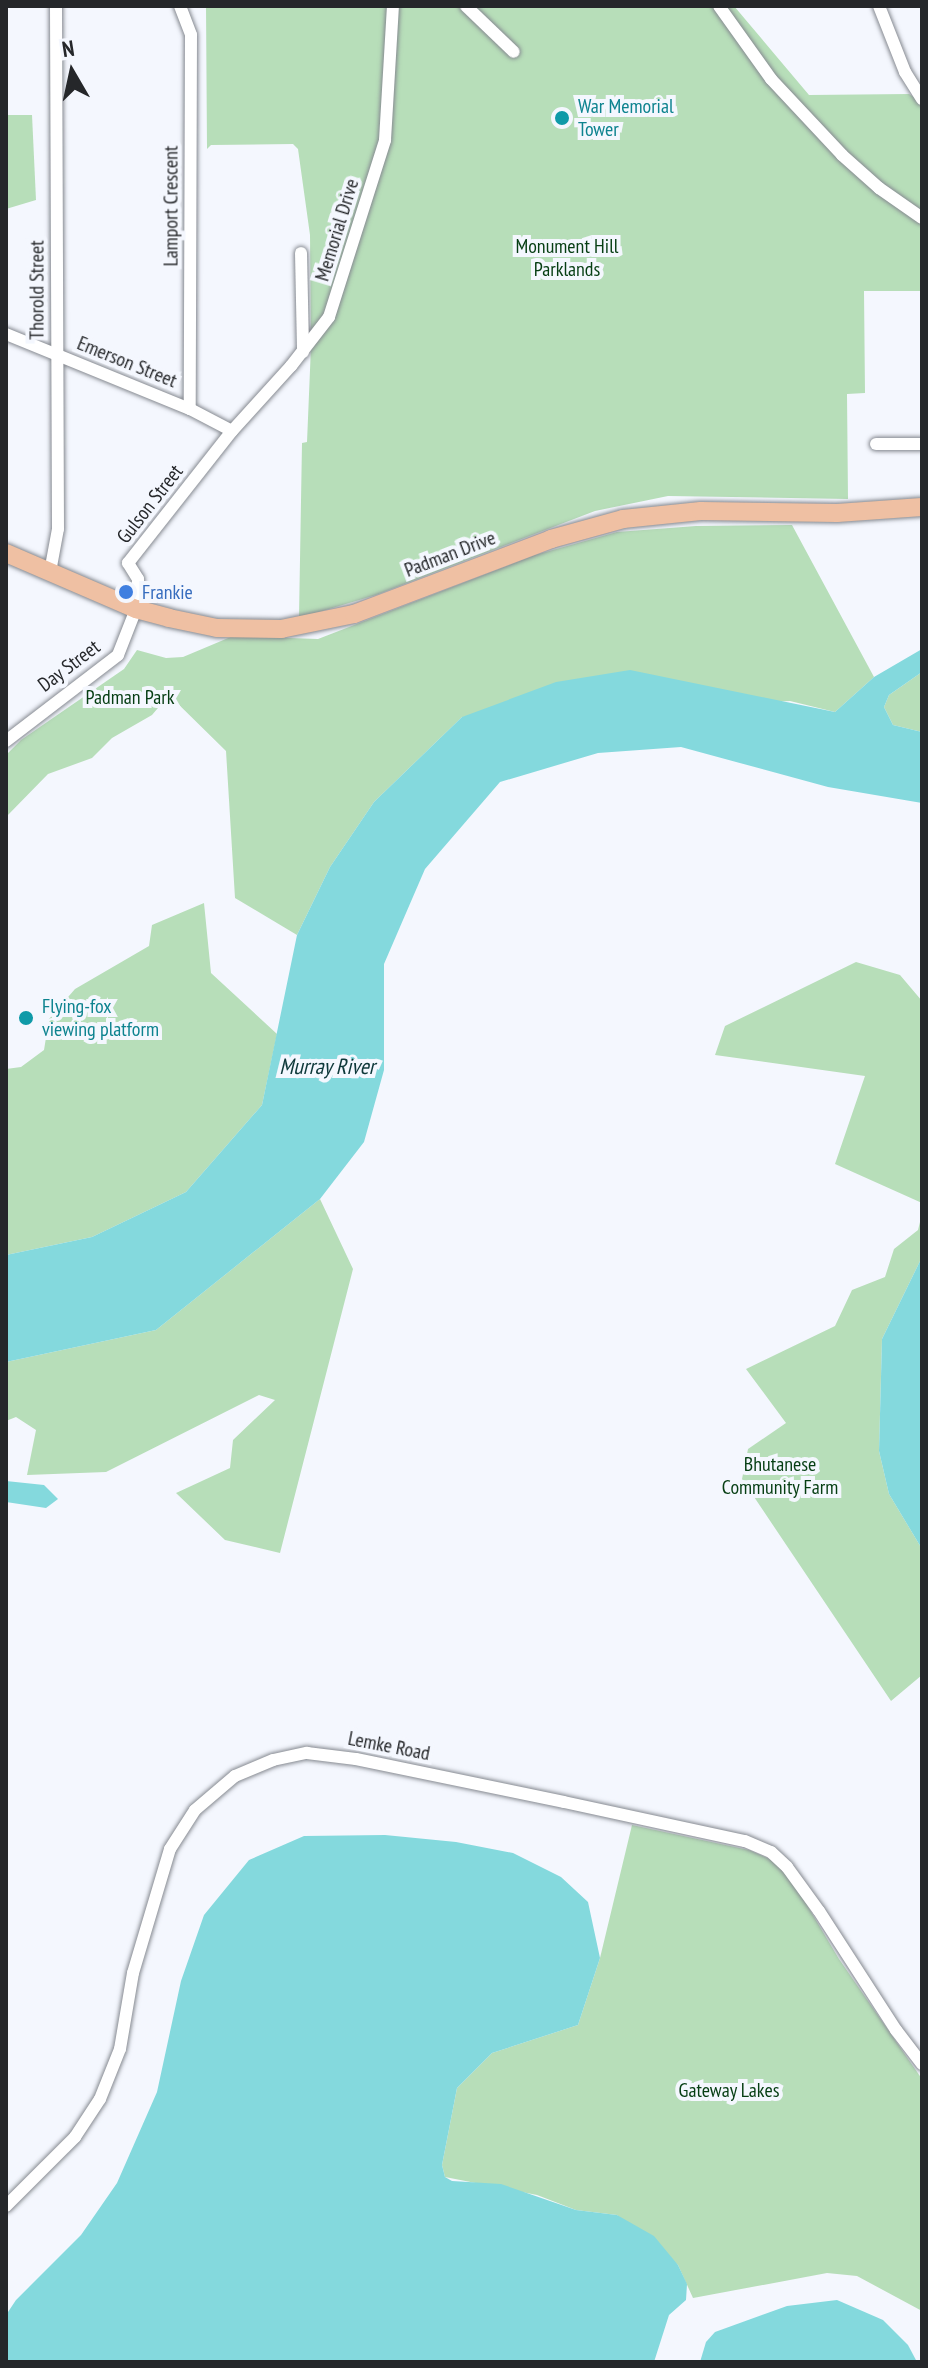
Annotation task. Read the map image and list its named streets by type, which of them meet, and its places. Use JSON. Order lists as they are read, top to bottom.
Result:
{
  "streets": {
    "main road": ["Padman Drive"],
    "street": [
      "Lamport Crescent",
      "Memorial Drive",
      "Thorold Street",
      "Emerson Street",
      "Gulson Street",
      "Day Street",
      "Lemke Road"
    ]
  },
  "crossings": [
    ["Lamport Crescent", "Emerson Street"],
    ["Memorial Drive", "Emerson Street"],
    ["Memorial Drive", "Gulson Street"],
    ["Thorold Street", "Emerson Street"],
    ["Thorold Street", "Padman Drive"],
    ["Emerson Street", "Gulson Street"],
    ["Gulson Street", "Padman Drive"],
    ["Gulson Street", "Day Street"],
    ["Padman Drive", "Day Street"]
  ],
  "water": ["Murray River"],
  "parks": [
    "Monument Hill Parklands",
    "Padman Park",
    "Bhutanese Community Farm",
    "Gateway Lakes"
  ],
  "places": ["War Memorial Tower", "Frankie", "Flying-fox viewing platform"],
  "north": "top"
}
